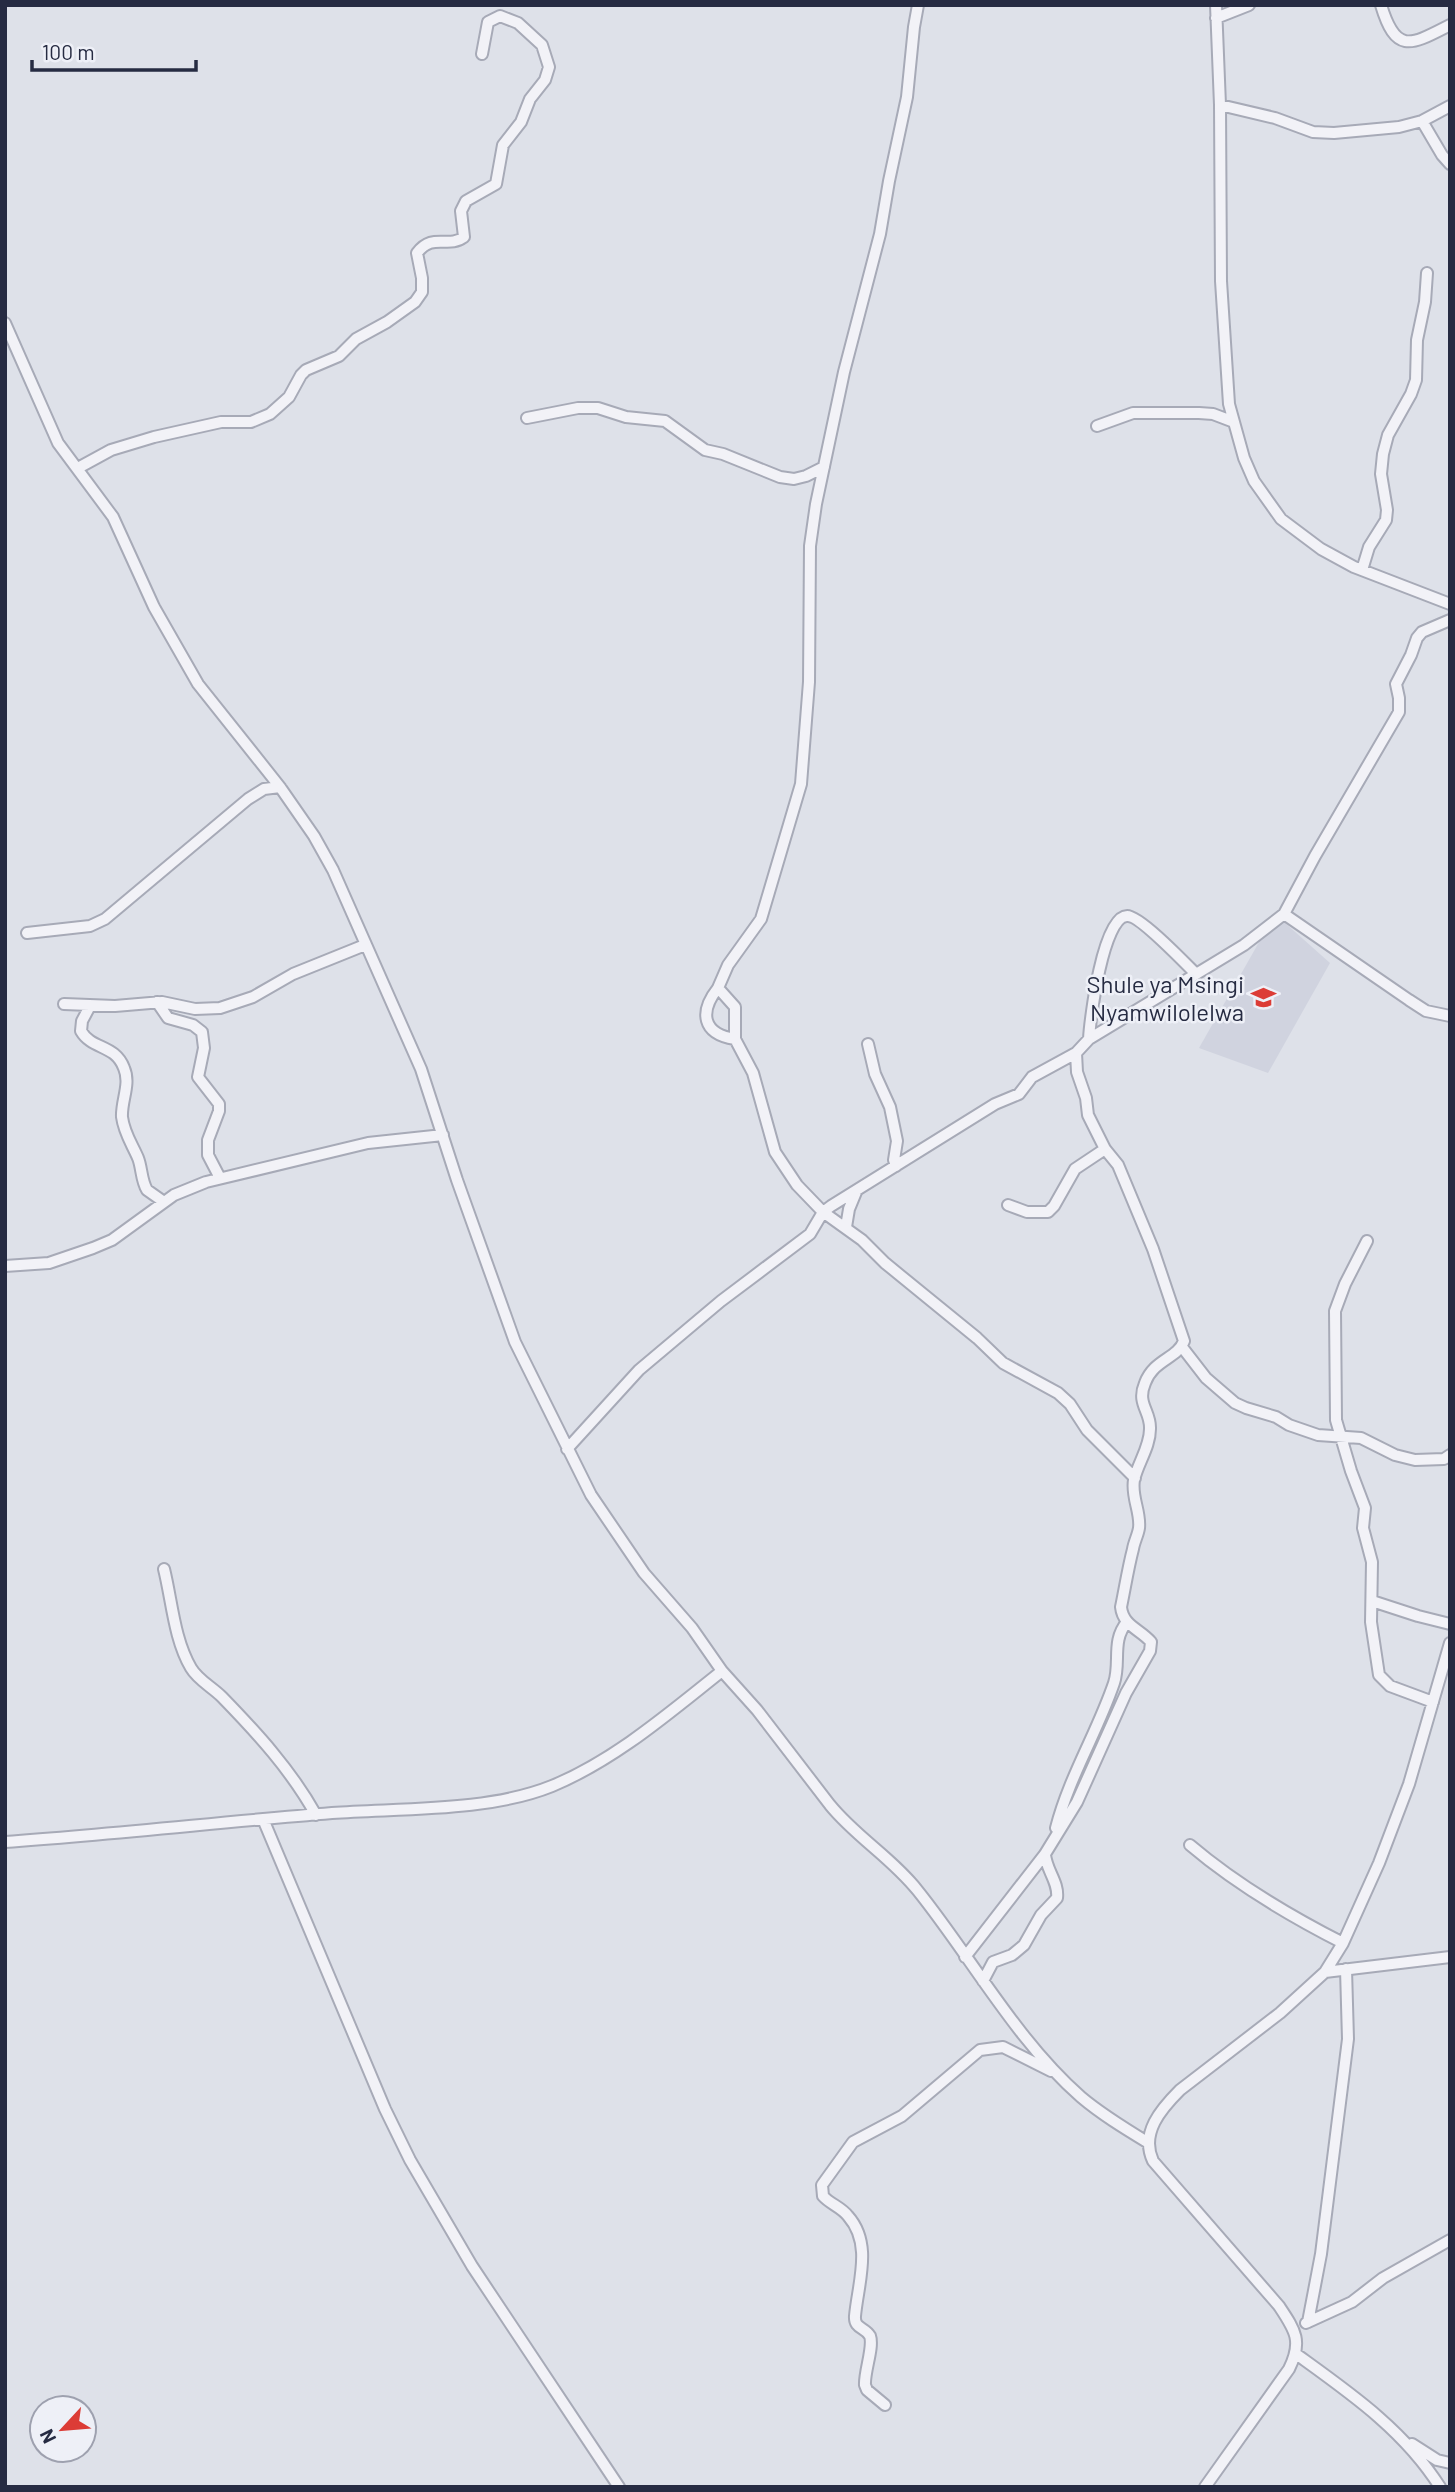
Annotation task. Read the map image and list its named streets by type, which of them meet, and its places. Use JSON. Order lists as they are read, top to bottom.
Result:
{
  "places": {
    "school or university": ["Shule ya Msingi Nyamwilolelwa"]
  },
  "scale_bar": "100 m",
  "north": "bottom left"
}
